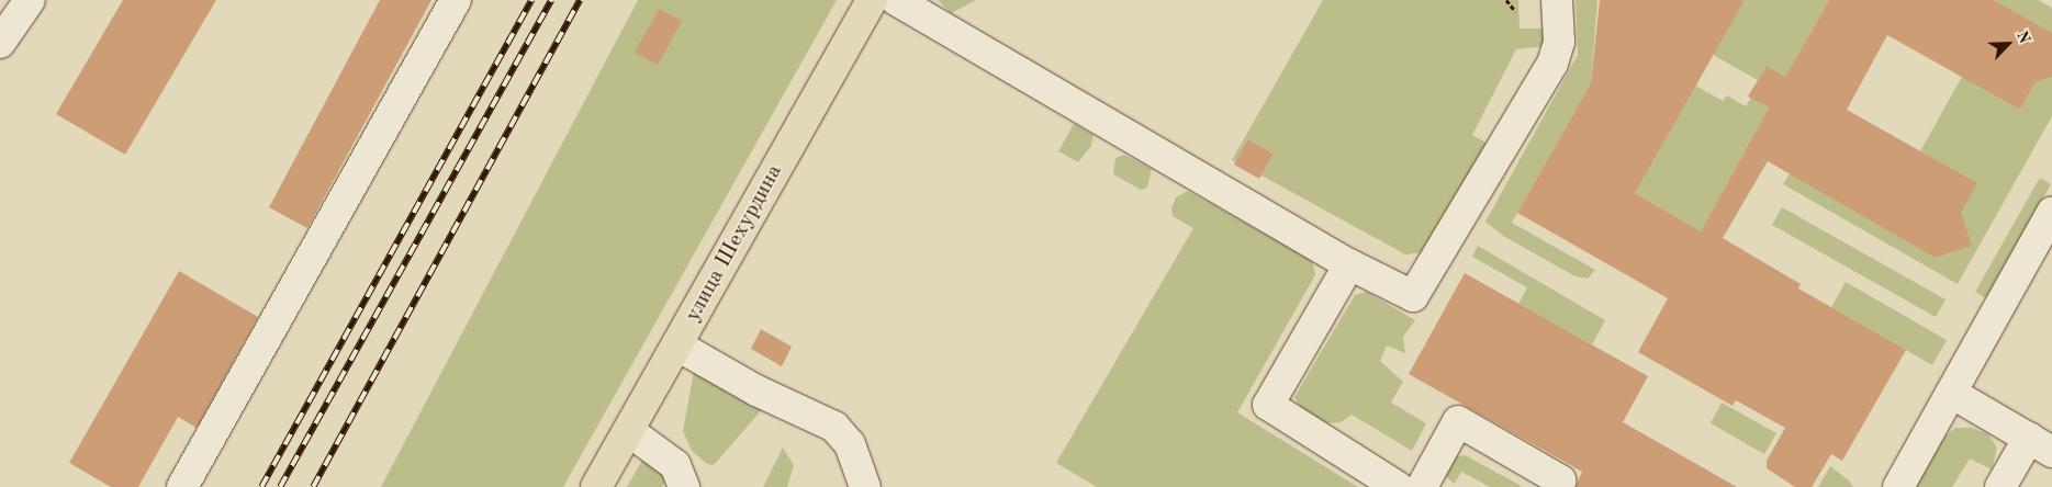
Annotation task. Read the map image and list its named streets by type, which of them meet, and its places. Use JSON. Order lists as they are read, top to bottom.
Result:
{
  "streets": {
    "main road": ["улица Шехурдина"]
  },
  "north": "top right"
}
